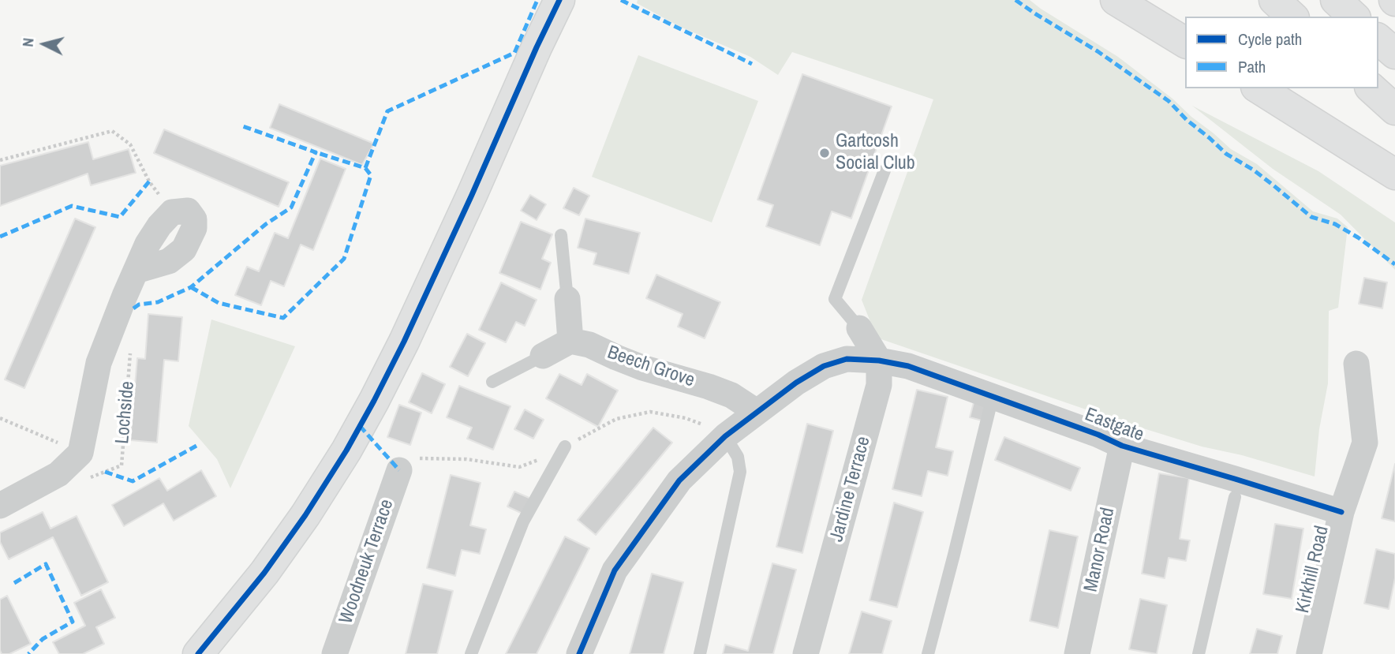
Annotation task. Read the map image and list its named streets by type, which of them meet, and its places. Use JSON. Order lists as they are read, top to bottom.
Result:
{
  "streets": {
    "street": [
      "Beech Grove",
      "Lochside",
      "Eastgate",
      "Jardine Terrace",
      "Manor Road",
      "Woodneuk Terrace",
      "Kirkhill Road"
    ]
  },
  "crossings": [
    ["Beech Grove", "Eastgate"],
    ["Eastgate", "Jardine Terrace"],
    ["Eastgate", "Manor Road"],
    ["Eastgate", "Kirkhill Road"]
  ],
  "places": ["Gartcosh Social Club"],
  "legend": ["Cycle path", "Path"],
  "north": "left"
}
